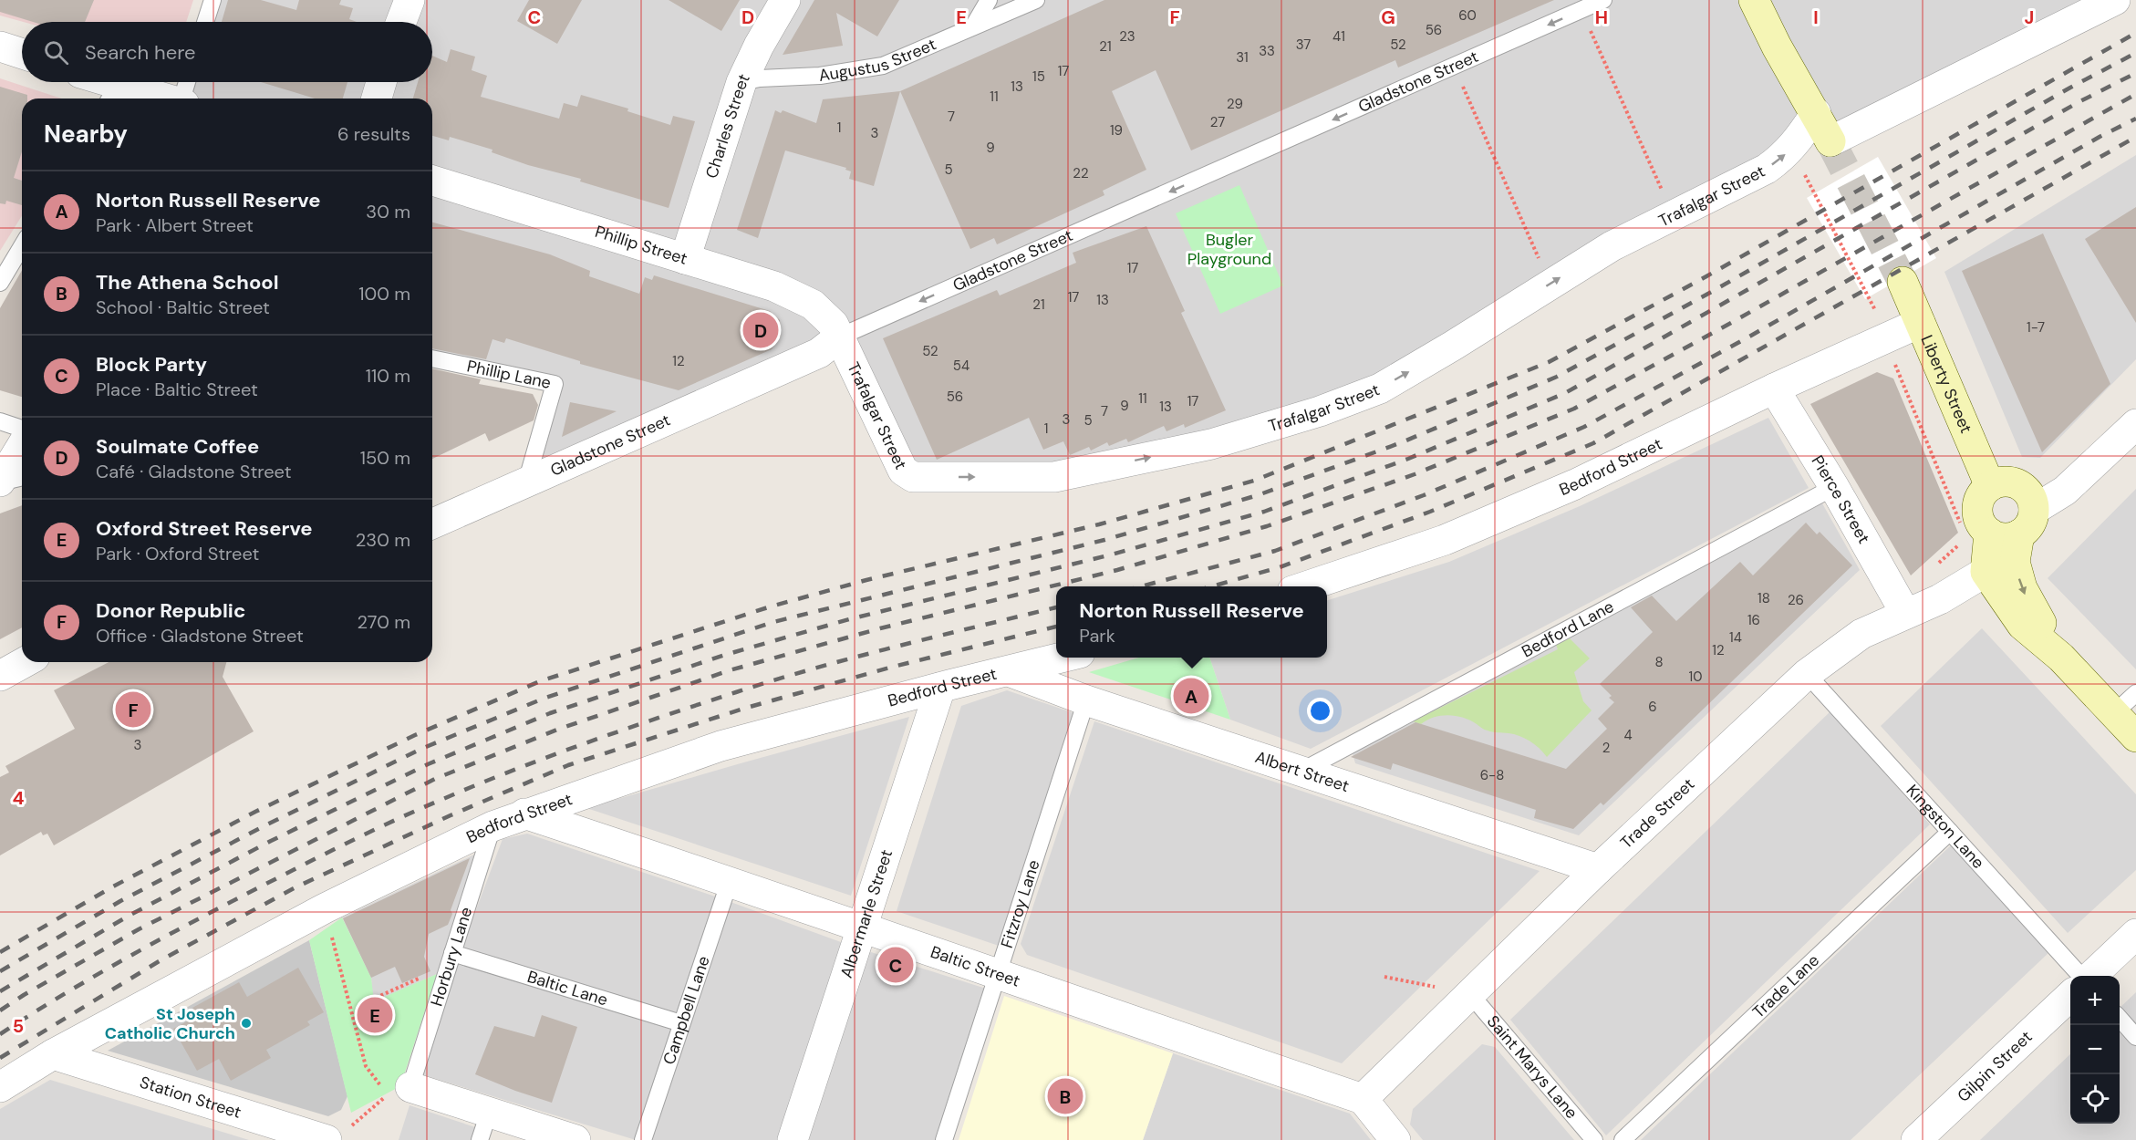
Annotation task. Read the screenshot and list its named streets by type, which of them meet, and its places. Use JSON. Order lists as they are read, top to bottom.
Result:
{
  "streets": {
    "main road": ["Liberty Street"],
    "street": [
      "Gladstone Street",
      "Charles Street",
      "Trafalgar Street",
      "Phillip Street",
      "Bedford Street",
      "Pierce Street",
      "Albert Street",
      "Trade Street",
      "Albermarle Street",
      "Baltic Street",
      "Gilpin Street",
      "Station Street"
    ],
    "lane": [
      "Augustus Street",
      "Phillip Lane",
      "Bedford Lane",
      "Kingston Lane",
      "Fitzroy Lane",
      "Horbury Lane",
      "Trade Lane",
      "Baltic Lane",
      "Campbell Lane",
      "Saint Marys Lane"
    ]
  },
  "crossings": [
    ["Augustus Street", "Charles Street"],
    ["Gladstone Street", "Trafalgar Street"],
    ["Gladstone Street", "Phillip Street"],
    ["Gladstone Street", "Phillip Lane"],
    ["Charles Street", "Phillip Street"],
    ["Trafalgar Street", "Phillip Street"],
    ["Liberty Street", "Bedford Street"],
    ["Bedford Street", "Pierce Street"],
    ["Bedford Street", "Albert Street"],
    ["Bedford Street", "Albermarle Street"],
    ["Bedford Street", "Horbury Lane"],
    ["Bedford Street", "Baltic Street"],
    ["Bedford Street", "Station Street"],
    ["Pierce Street", "Bedford Lane"],
    ["Pierce Street", "Trade Street"],
    ["Bedford Lane", "Albert Street"],
    ["Albert Street", "Trade Street"],
    ["Albert Street", "Fitzroy Lane"],
    ["Trade Street", "Kingston Lane"],
    ["Trade Street", "Baltic Street"],
    ["Trade Street", "Saint Marys Lane"],
    ["Kingston Lane", "Trade Lane"],
    ["Fitzroy Lane", "Baltic Street"],
    ["Albermarle Street", "Baltic Street"],
    ["Horbury Lane", "Baltic Lane"],
    ["Baltic Street", "Campbell Lane"],
    ["Baltic Lane", "Campbell Lane"]
  ],
  "one_way": ["Gladstone Street", "Trafalgar Street"],
  "parks": ["Bugler Playground"],
  "places": ["St Joseph Catholic Church"],
  "house_numbers": [
    "60",
    "56",
    "23",
    "41",
    "37",
    "52",
    "21",
    "33",
    "31",
    "17",
    "15",
    "13",
    "11",
    "29",
    "7",
    "27",
    "1",
    "19",
    "3",
    "9",
    "5",
    "22",
    "17",
    "17",
    "13",
    "21",
    "1-7",
    "52",
    "12",
    "54",
    "56",
    "11",
    "17",
    "9",
    "13",
    "7",
    "3",
    "5",
    "1",
    "18",
    "26",
    "16",
    "14",
    "12",
    "8",
    "10",
    "6",
    "4",
    "3",
    "2",
    "6-8"
  ],
  "page": {
    "search": "Search here",
    "heading": ["Nearby", "6 results"],
    "list": [
      {
        "mark": "A",
        "name": "Norton Russell Reserve",
        "note": "Park · Albert Street",
        "value": "30 m"
      },
      {
        "mark": "B",
        "name": "The Athena School",
        "note": "School · Baltic Street",
        "value": "100 m"
      },
      {
        "mark": "C",
        "name": "Block Party",
        "note": "Place · Baltic Street",
        "value": "110 m"
      },
      {
        "mark": "D",
        "name": "Soulmate Coffee",
        "note": "Café · Gladstone Street",
        "value": "150 m"
      },
      {
        "mark": "E",
        "name": "Oxford Street Reserve",
        "note": "Park · Oxford Street",
        "value": "230 m"
      },
      {
        "mark": "F",
        "name": "Donor Republic",
        "note": "Office · Gladstone Street",
        "value": "270 m"
      }
    ],
    "pins": [
      "D",
      "A",
      "F",
      "C",
      "E",
      "B"
    ],
    "popup": ["Norton Russell Reserve", "Park"],
    "map_buttons": ["+", "−"]
  },
  "grid": {
    "columns": [
      "C",
      "D",
      "E",
      "F",
      "G",
      "H",
      "I",
      "J"
    ],
    "rows": ["4", "5"]
  }
}
